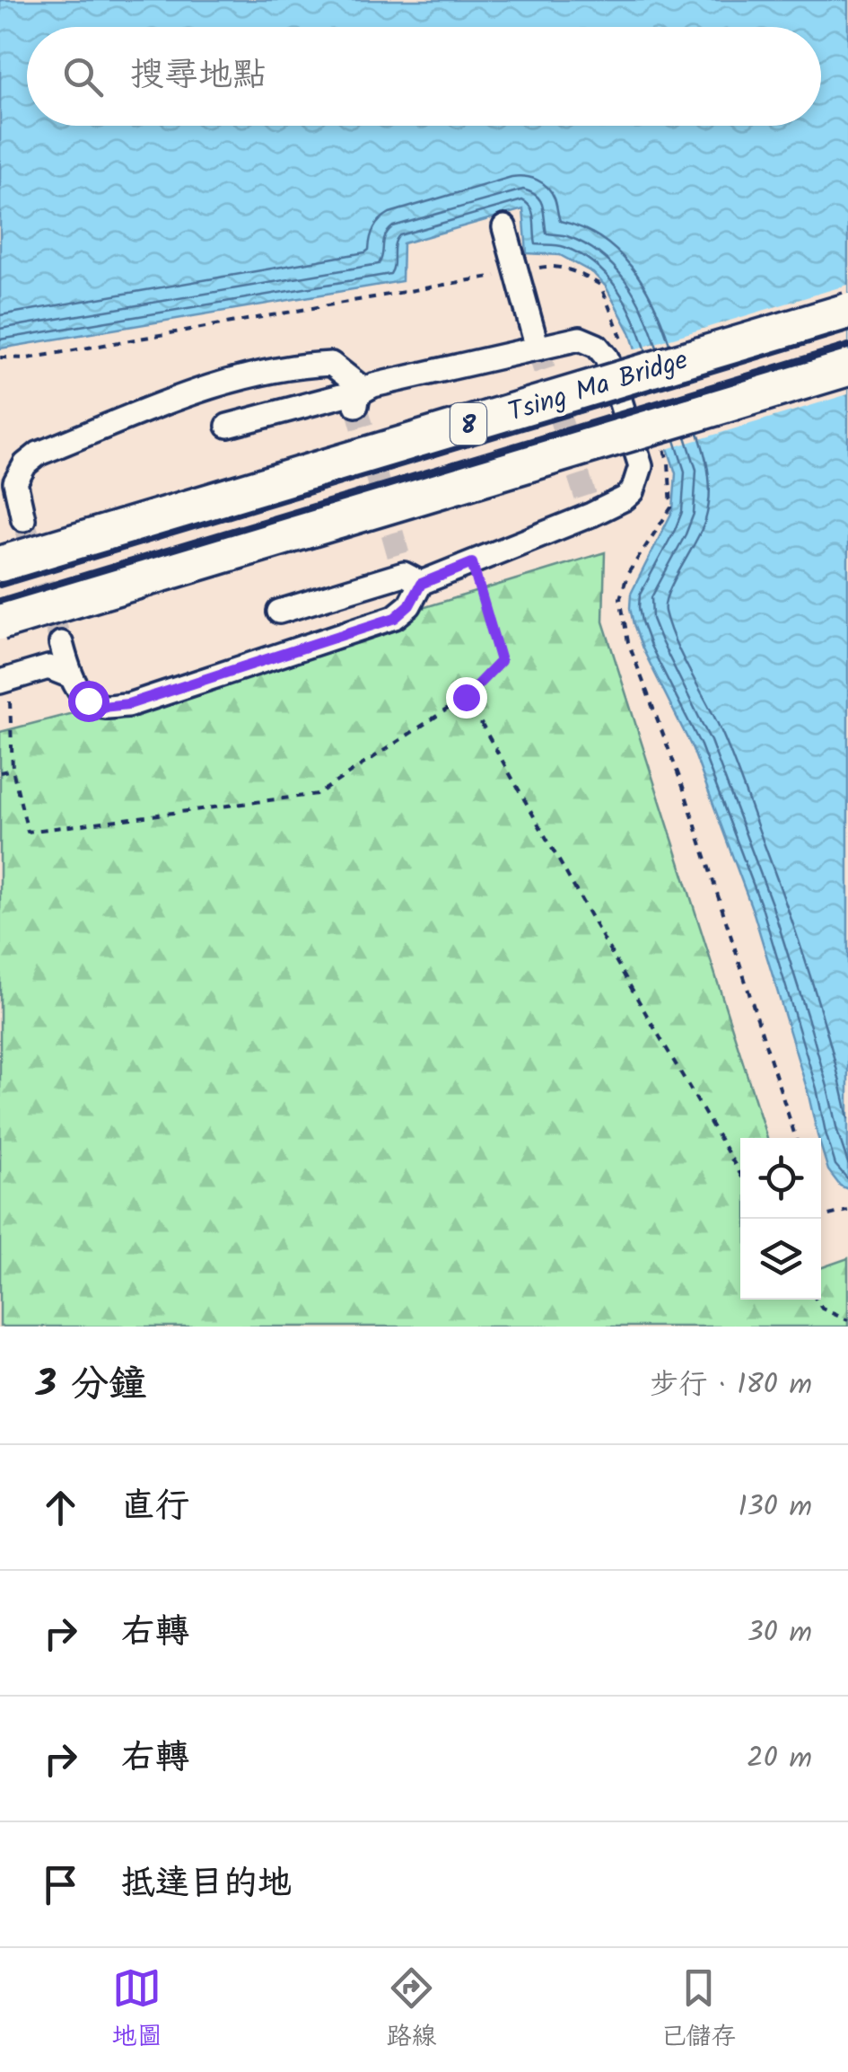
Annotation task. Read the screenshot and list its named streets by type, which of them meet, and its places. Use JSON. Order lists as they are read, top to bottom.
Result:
{
  "streets": {
    "highway": ["Tsing Ma Bridge", "8"]
  },
  "page": {
    "search": "搜尋地點",
    "heading": ["3 分鐘", "步行 · 180 m"],
    "list": [
      ["直行", "130 m"],
      ["右轉", "30 m"],
      ["右轉", "20 m"],
      "抵達目的地"
    ],
    "nav": ["地圖", "路線", "已儲存"]
  }
}
